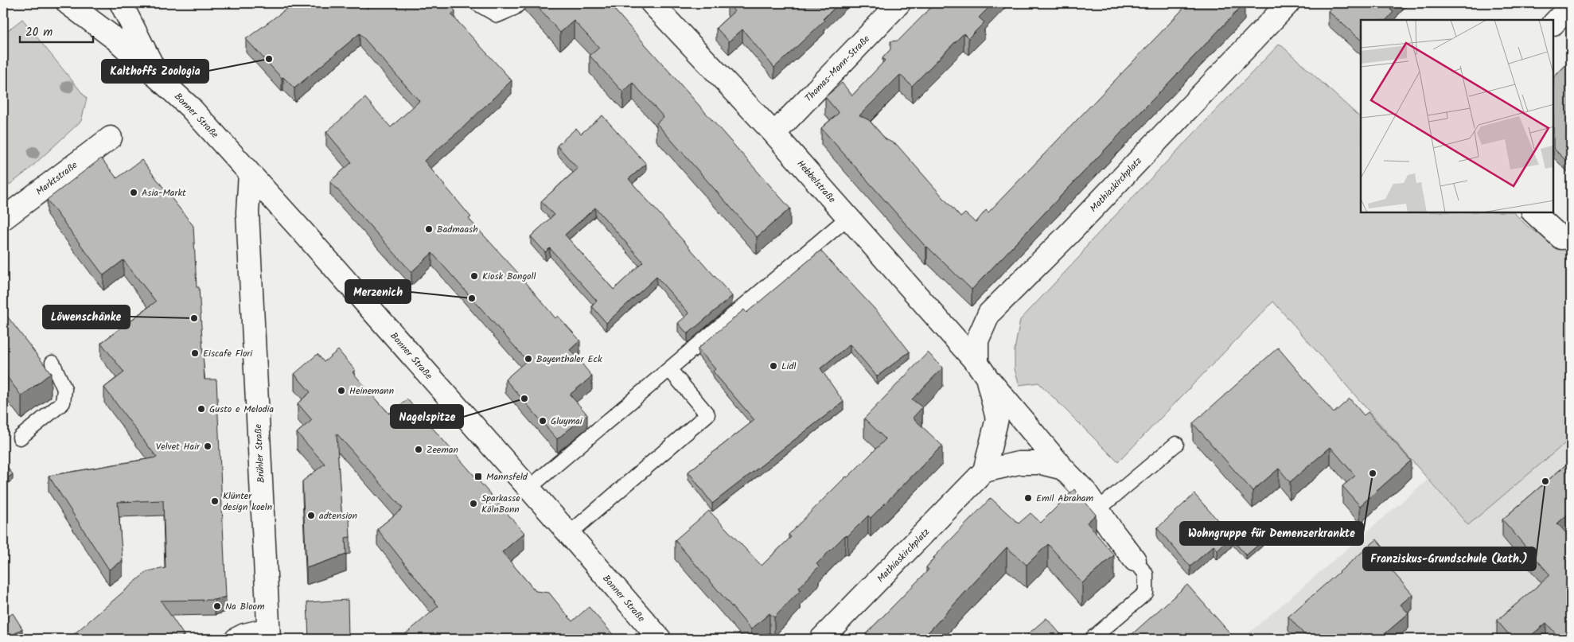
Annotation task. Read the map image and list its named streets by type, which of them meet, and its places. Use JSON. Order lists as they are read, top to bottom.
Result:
{
  "streets": {
    "street": [
      "Thomas-Mann-Straße",
      "Bonner Straße",
      "Marktstraße",
      "Hebbelstraße",
      "Mathiaskirchplatz",
      "Brühler Straße"
    ]
  },
  "crossings": [
    ["Thomas-Mann-Straße", "Hebbelstraße"],
    ["Bonner Straße", "Brühler Straße"],
    ["Hebbelstraße", "Mathiaskirchplatz"]
  ],
  "places": {
    "other": [
      "Kalthoffs Zoologia",
      "Asia-Markt",
      "Badmaash",
      "Kiosk Bongoll",
      "Merzenich",
      "Löwenschänke",
      "Eiscafe Flori",
      "Bayenthaler Eck",
      "Lidl",
      "Heinemann",
      "Nagelspitze",
      "Gusto e Melodia",
      "Gluymai",
      "Velvet Hair",
      "Zeeman",
      "Wohngruppe für Demenzerkrankte",
      "Franziskus-Grundschule (kath.)",
      "Emil Abraham",
      "Klünter design koeln",
      "Sparkasse KölnBonn",
      "adtension",
      "Na Bloom"
    ],
    "transit": ["Mannsfeld"]
  },
  "scale_bar": "20 m"
}
